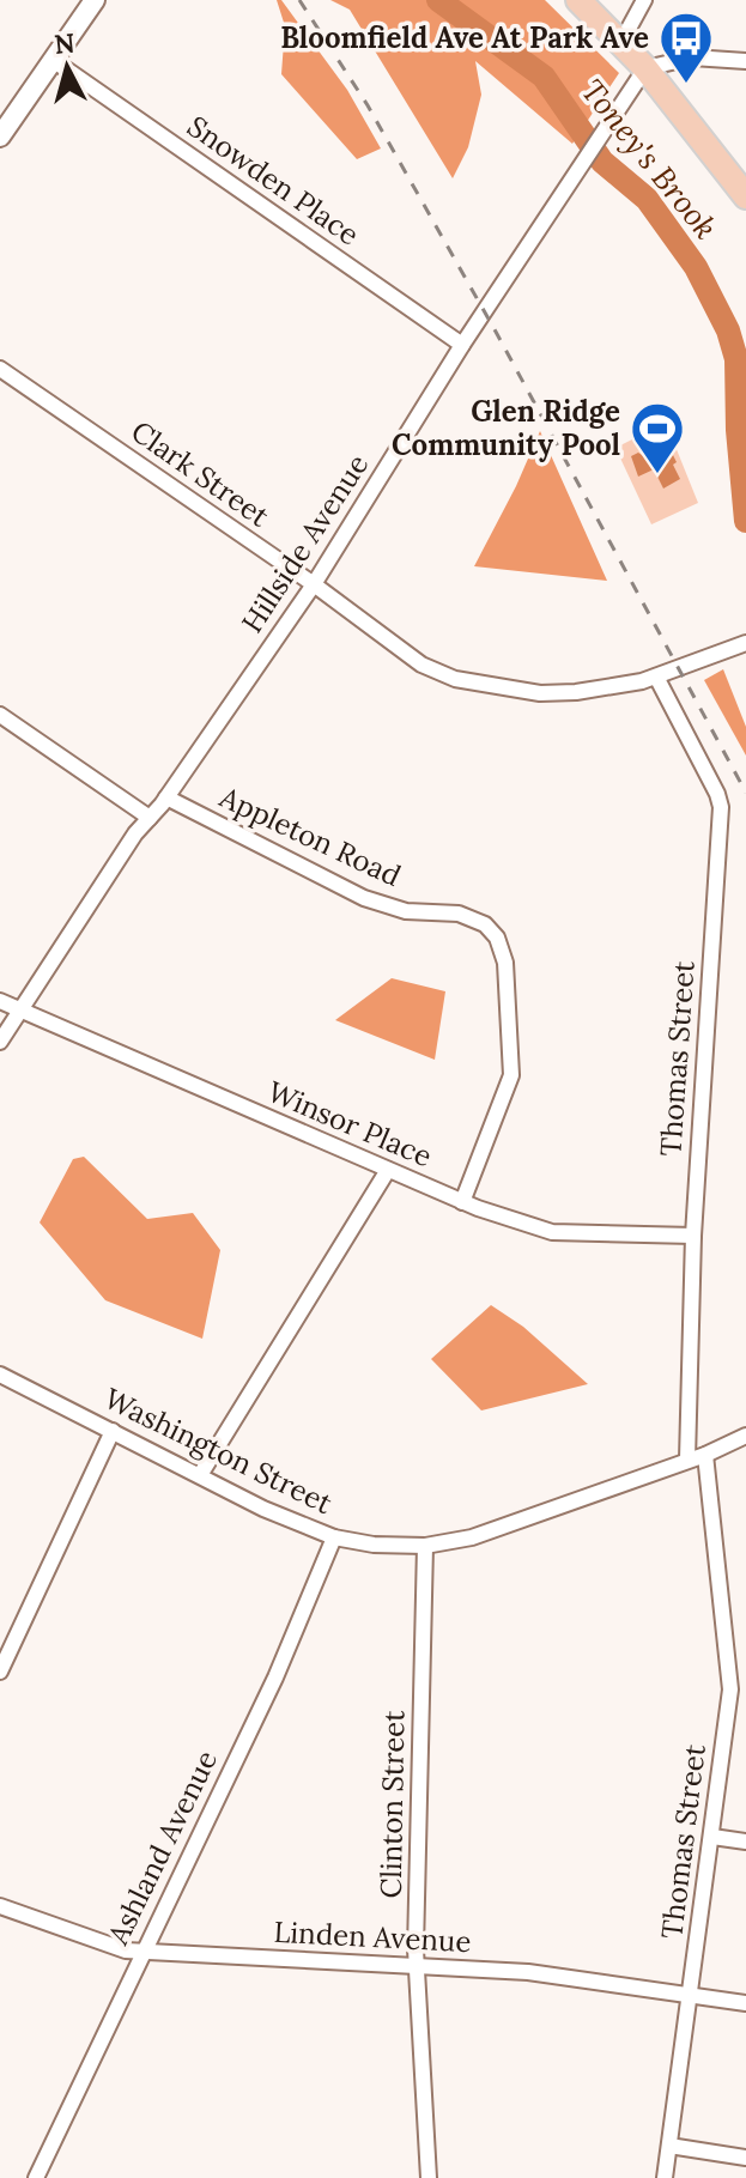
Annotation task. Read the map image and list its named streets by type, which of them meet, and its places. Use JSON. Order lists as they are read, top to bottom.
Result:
{
  "streets": {
    "street": [
      "Snowden Place",
      "Clark Street",
      "Hillside Avenue",
      "Appleton Road",
      "Thomas Street",
      "Winsor Place",
      "Washington Street",
      "Clinton Street",
      "Ashland Avenue",
      "Linden Avenue"
    ]
  },
  "crossings": [
    ["Snowden Place", "Hillside Avenue"],
    ["Clark Street", "Hillside Avenue"],
    ["Clark Street", "Thomas Street"],
    ["Hillside Avenue", "Appleton Road"],
    ["Hillside Avenue", "Winsor Place"],
    ["Appleton Road", "Winsor Place"],
    ["Thomas Street", "Winsor Place"],
    ["Thomas Street", "Washington Street"],
    ["Thomas Street", "Linden Avenue"],
    ["Washington Street", "Clinton Street"],
    ["Washington Street", "Ashland Avenue"],
    ["Clinton Street", "Linden Avenue"],
    ["Ashland Avenue", "Linden Avenue"]
  ],
  "water": ["Toney's Brook"],
  "places": {
    "bus stop": ["Bloomfield Ave At Park Ave"],
    "sports": ["Glen Ridge Community Pool"]
  },
  "north": "top"
}
